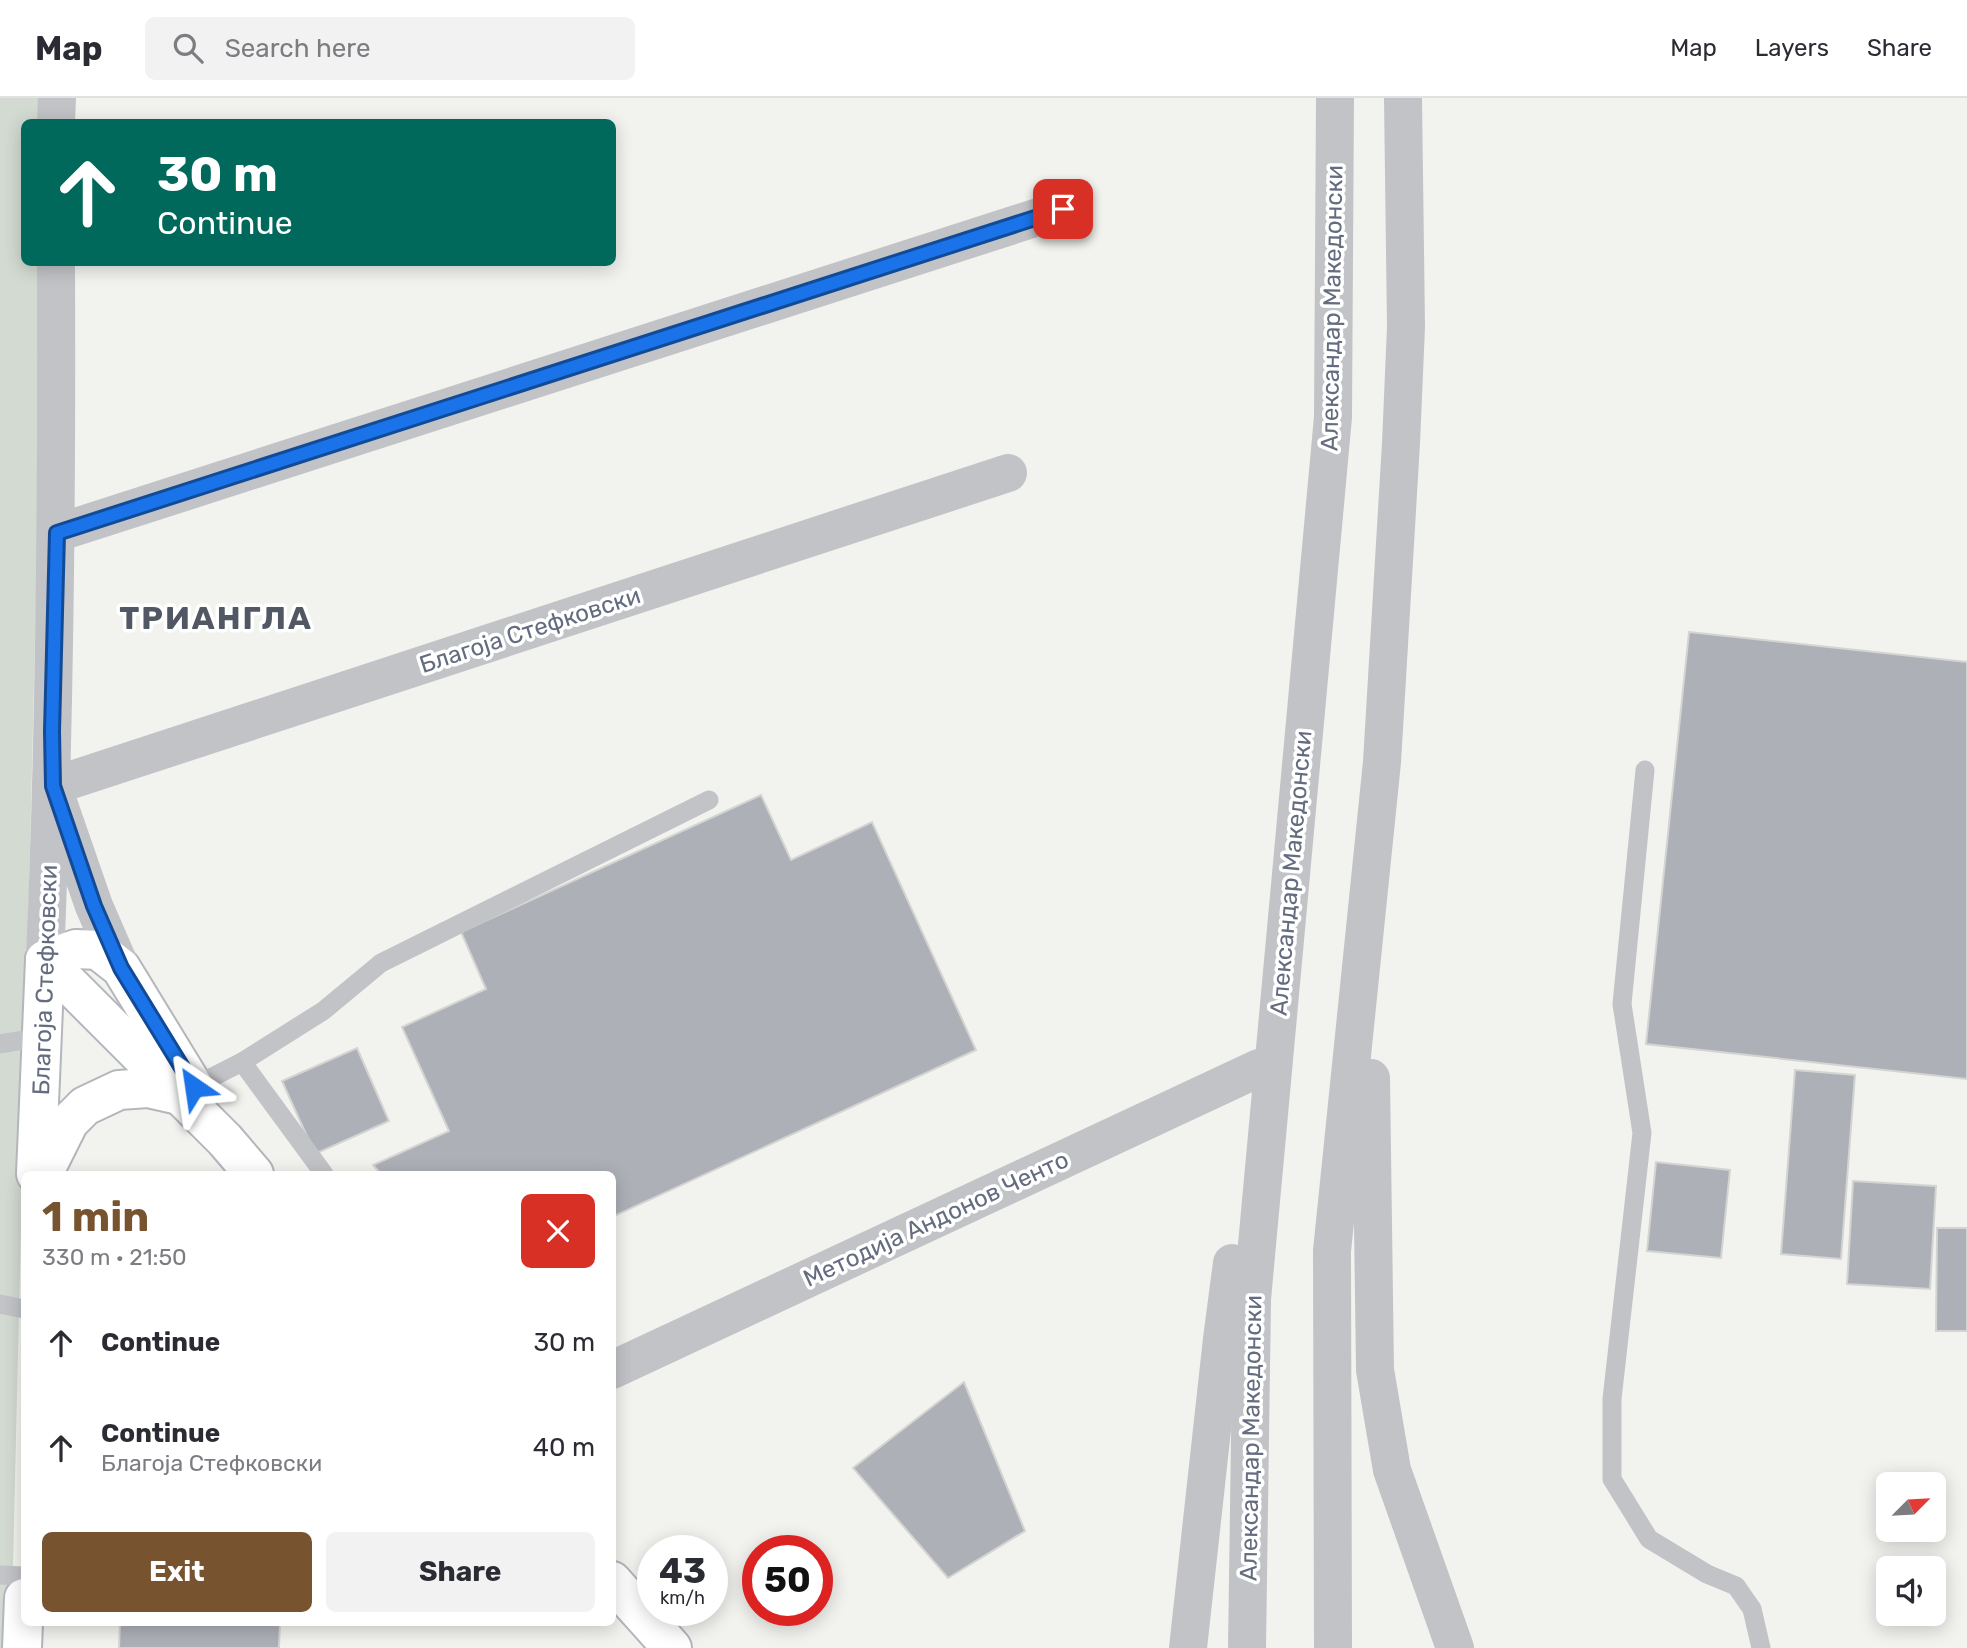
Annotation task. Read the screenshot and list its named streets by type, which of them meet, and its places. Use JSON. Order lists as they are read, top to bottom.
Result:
{
  "streets": {
    "main road": ["Благоја Стефковски"],
    "street": ["Александар Македонски", "Методија Андонов Ченто"]
  },
  "districts": ["ТРИАНГЛА"],
  "north": "top right",
  "page": {
    "header": "Map",
    "search": "Search here",
    "nav": ["Map", "Layers", "Share"],
    "turn": ["30 m", "Continue"],
    "heading": ["1 min", "330 m · 21:50"],
    "list": [
      {
        "name": "Continue",
        "value": "30 m"
      },
      {
        "name": "Continue",
        "note": "Благоја Стефковски",
        "value": "40 m"
      }
    ],
    "buttons": ["Exit", "Share"],
    "speed": "43 km/h",
    "limit": "50"
  }
}
